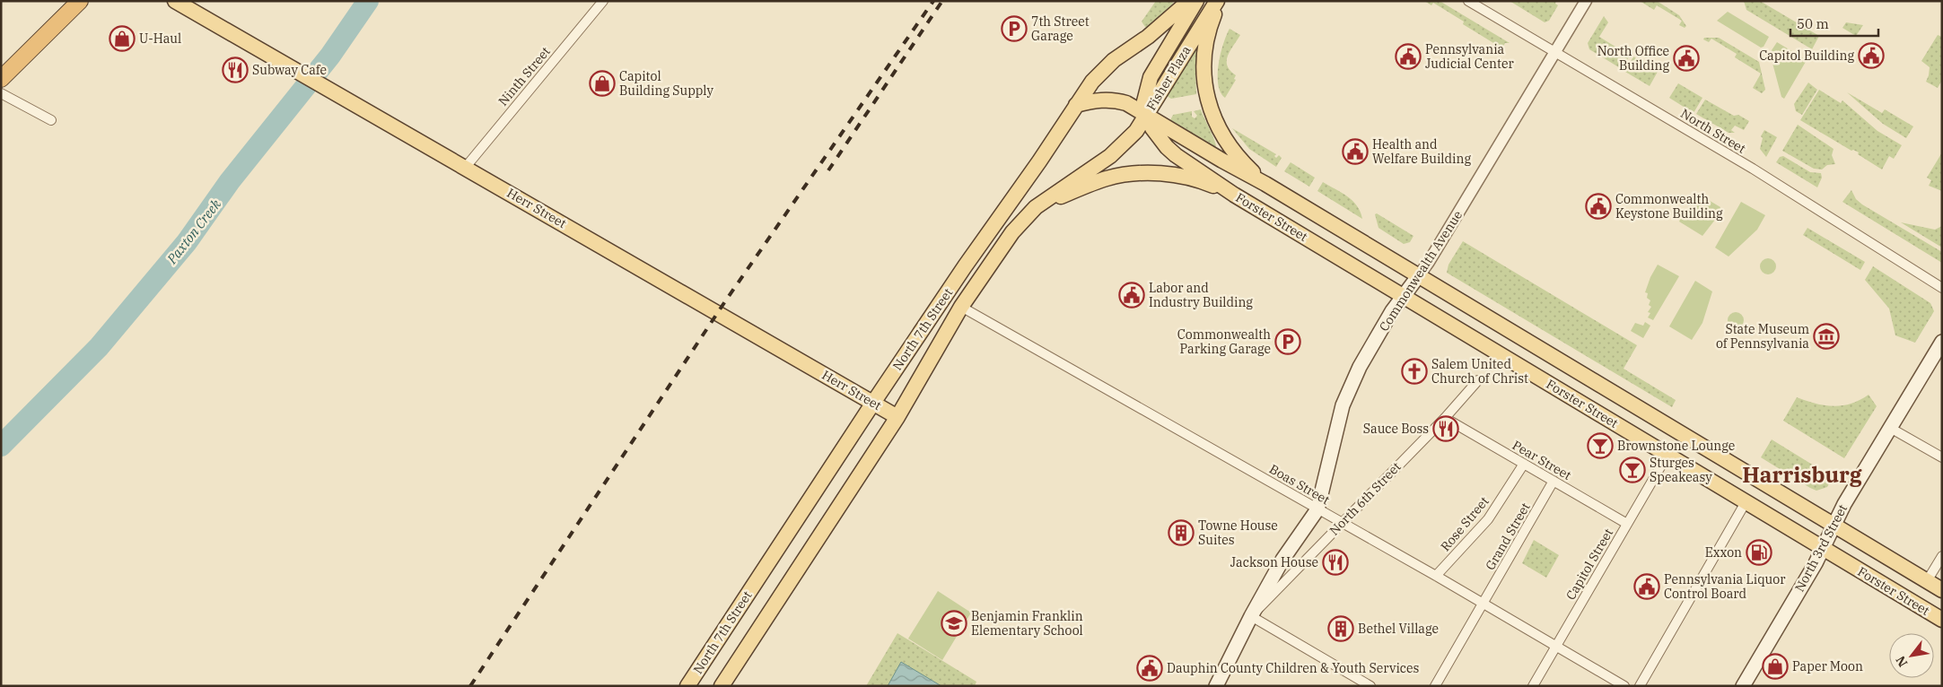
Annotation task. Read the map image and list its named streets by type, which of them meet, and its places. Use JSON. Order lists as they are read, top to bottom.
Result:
{
  "streets": {
    "main road": [
      "Fisher Plaza",
      "Herr Street",
      "Forster Street",
      "Commonwealth Avenue",
      "North 7th Street",
      "North 6th Street",
      "North 3rd Street"
    ],
    "street": [
      "Ninth Street",
      "North Street",
      "Pear Street",
      "Boas Street",
      "Rose Street",
      "Grand Street",
      "Capitol Street"
    ]
  },
  "crossings": [
    ["Ninth Street", "Herr Street"],
    ["Fisher Plaza", "Forster Street"],
    ["Fisher Plaza", "North 7th Street"],
    ["North Street", "Commonwealth Avenue"],
    ["Herr Street", "North 7th Street"],
    ["Forster Street", "Commonwealth Avenue"],
    ["Forster Street", "North 7th Street"],
    ["Forster Street", "North 3rd Street"],
    ["Forster Street", "Capitol Street"],
    ["Commonwealth Avenue", "Boas Street"],
    ["Commonwealth Avenue", "North 6th Street"],
    ["North 7th Street", "Boas Street"],
    ["Pear Street", "North 6th Street"],
    ["Pear Street", "Rose Street"],
    ["Pear Street", "Grand Street"],
    ["Pear Street", "Capitol Street"],
    ["Boas Street", "North 6th Street"],
    ["Boas Street", "Rose Street"],
    ["Boas Street", "Grand Street"],
    ["Boas Street", "Capitol Street"]
  ],
  "districts": ["Harrisburg"],
  "water": ["Paxton Creek"],
  "places": {
    "parking": ["7th Street Garage", "Commonwealth Parking Garage"],
    "shop": ["U-Haul", "Capitol Building Supply", "Paper Moon"],
    "public building": [
      "Capitol Building",
      "Pennsylvania Judicial Center",
      "North Office Building",
      "Health and Welfare Building",
      "Commonwealth Keystone Building",
      "Labor and Industry Building",
      "Pennsylvania Liquor Control Board",
      "Dauphin County Children & Youth Services"
    ],
    "restaurant": ["Subway Cafe", "Sauce Boss", "Jackson House"],
    "museum": ["State Museum of Pennsylvania"],
    "church": ["Salem United Church of Christ"],
    "bar": ["Brownstone Lounge", "Sturges Speakeasy"],
    "building": ["Towne House Suites", "Bethel Village"],
    "fuel station": ["Exxon"],
    "school or university": ["Benjamin Franklin Elementary School"]
  },
  "scale_bar": "50 m",
  "north": "bottom left"
}
